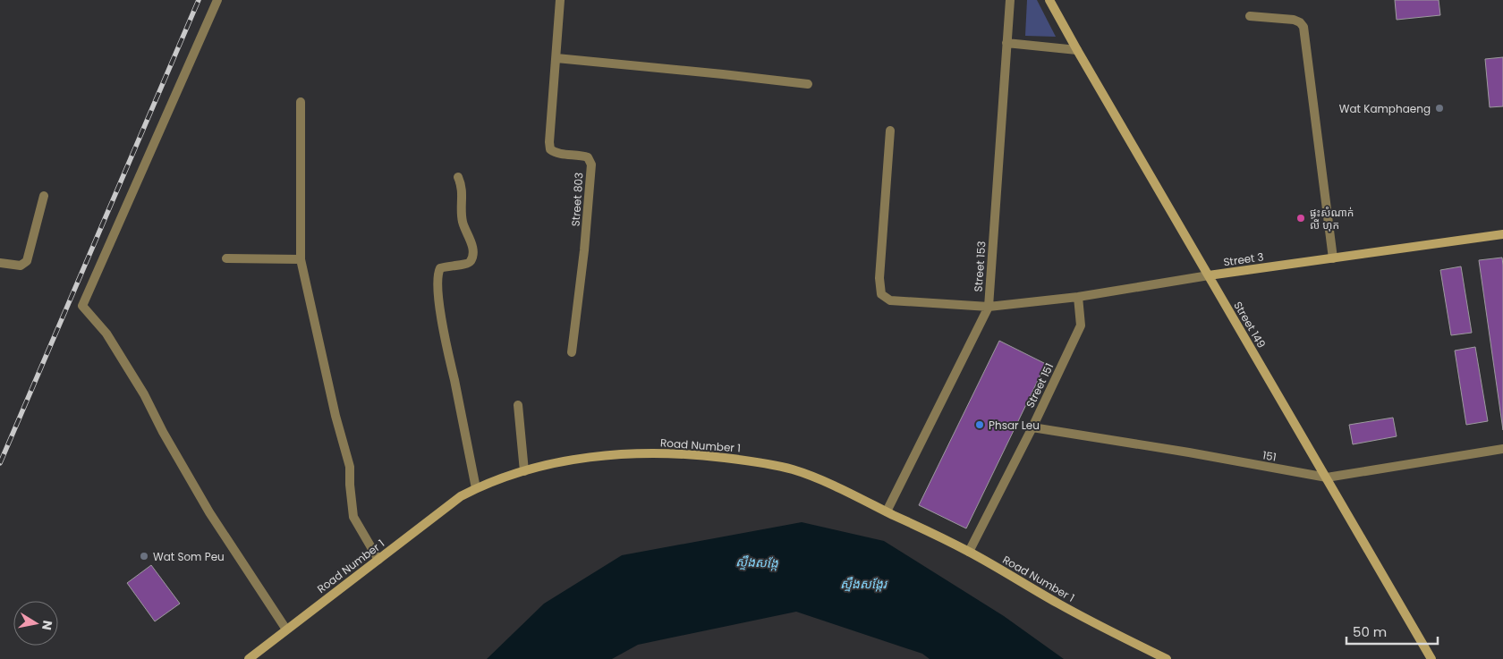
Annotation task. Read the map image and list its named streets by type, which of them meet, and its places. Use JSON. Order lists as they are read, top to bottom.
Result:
{
  "streets": {
    "street": [
      "Street 803",
      "Street 3",
      "Street 153",
      "Street 149",
      "Street 151",
      "Road Number 1",
      "151"
    ]
  },
  "crossings": [
    ["Street 3", "Street 153"],
    ["Street 3", "Street 149"],
    ["Street 3", "Street 151"],
    ["Street 153", "Road Number 1"],
    ["Street 149", "151"],
    ["Street 151", "Road Number 1"],
    ["Street 151", "151"]
  ],
  "water": ["ស្ទឹងសង្កែ", "ស្ទឹងសង្កែរ"],
  "places": [
    "Wat Kamphaeng",
    "ផ្ទះសំណាក់ លី ហុក",
    "Phsar Leu",
    "Wat Som Peu"
  ],
  "scale_bar": "50 m",
  "north": "right"
}
